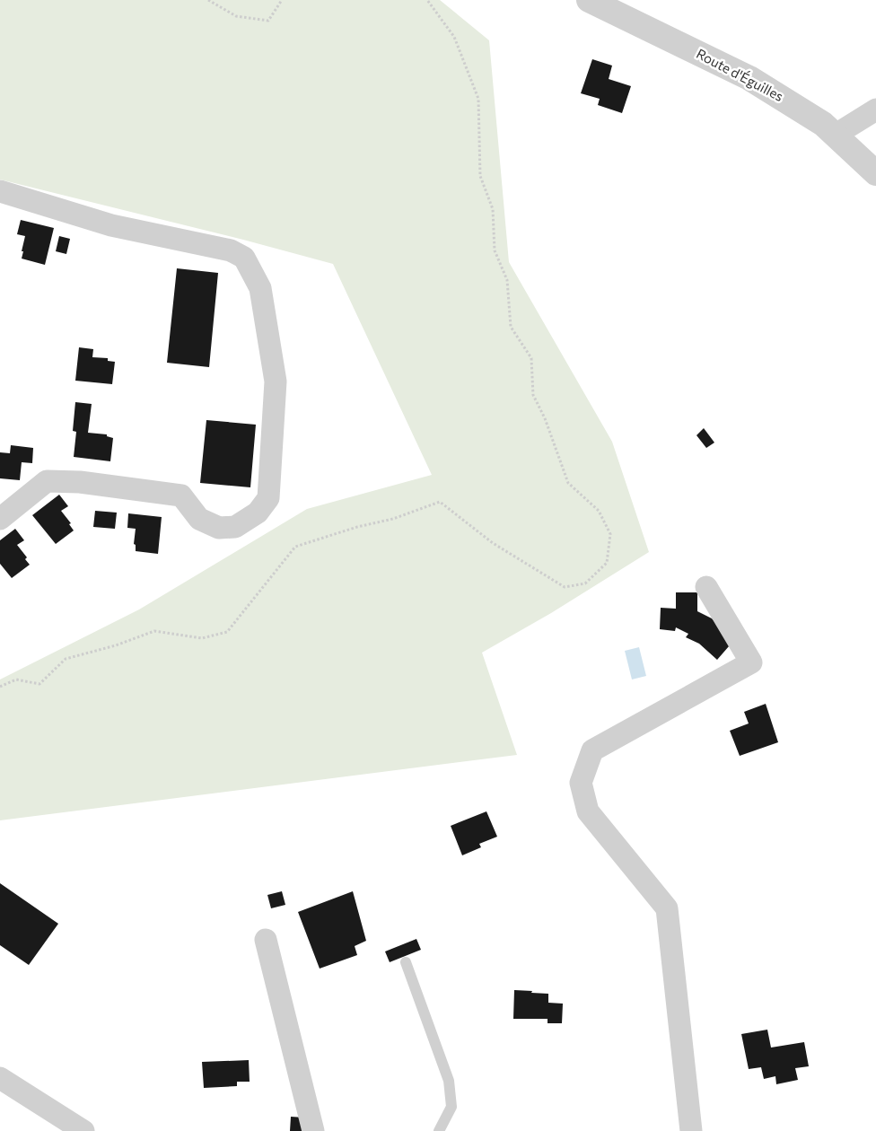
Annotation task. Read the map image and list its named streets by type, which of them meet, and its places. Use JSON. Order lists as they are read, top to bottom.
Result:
{
  "streets": {
    "street": ["Route d'Éguilles"]
  }
}
